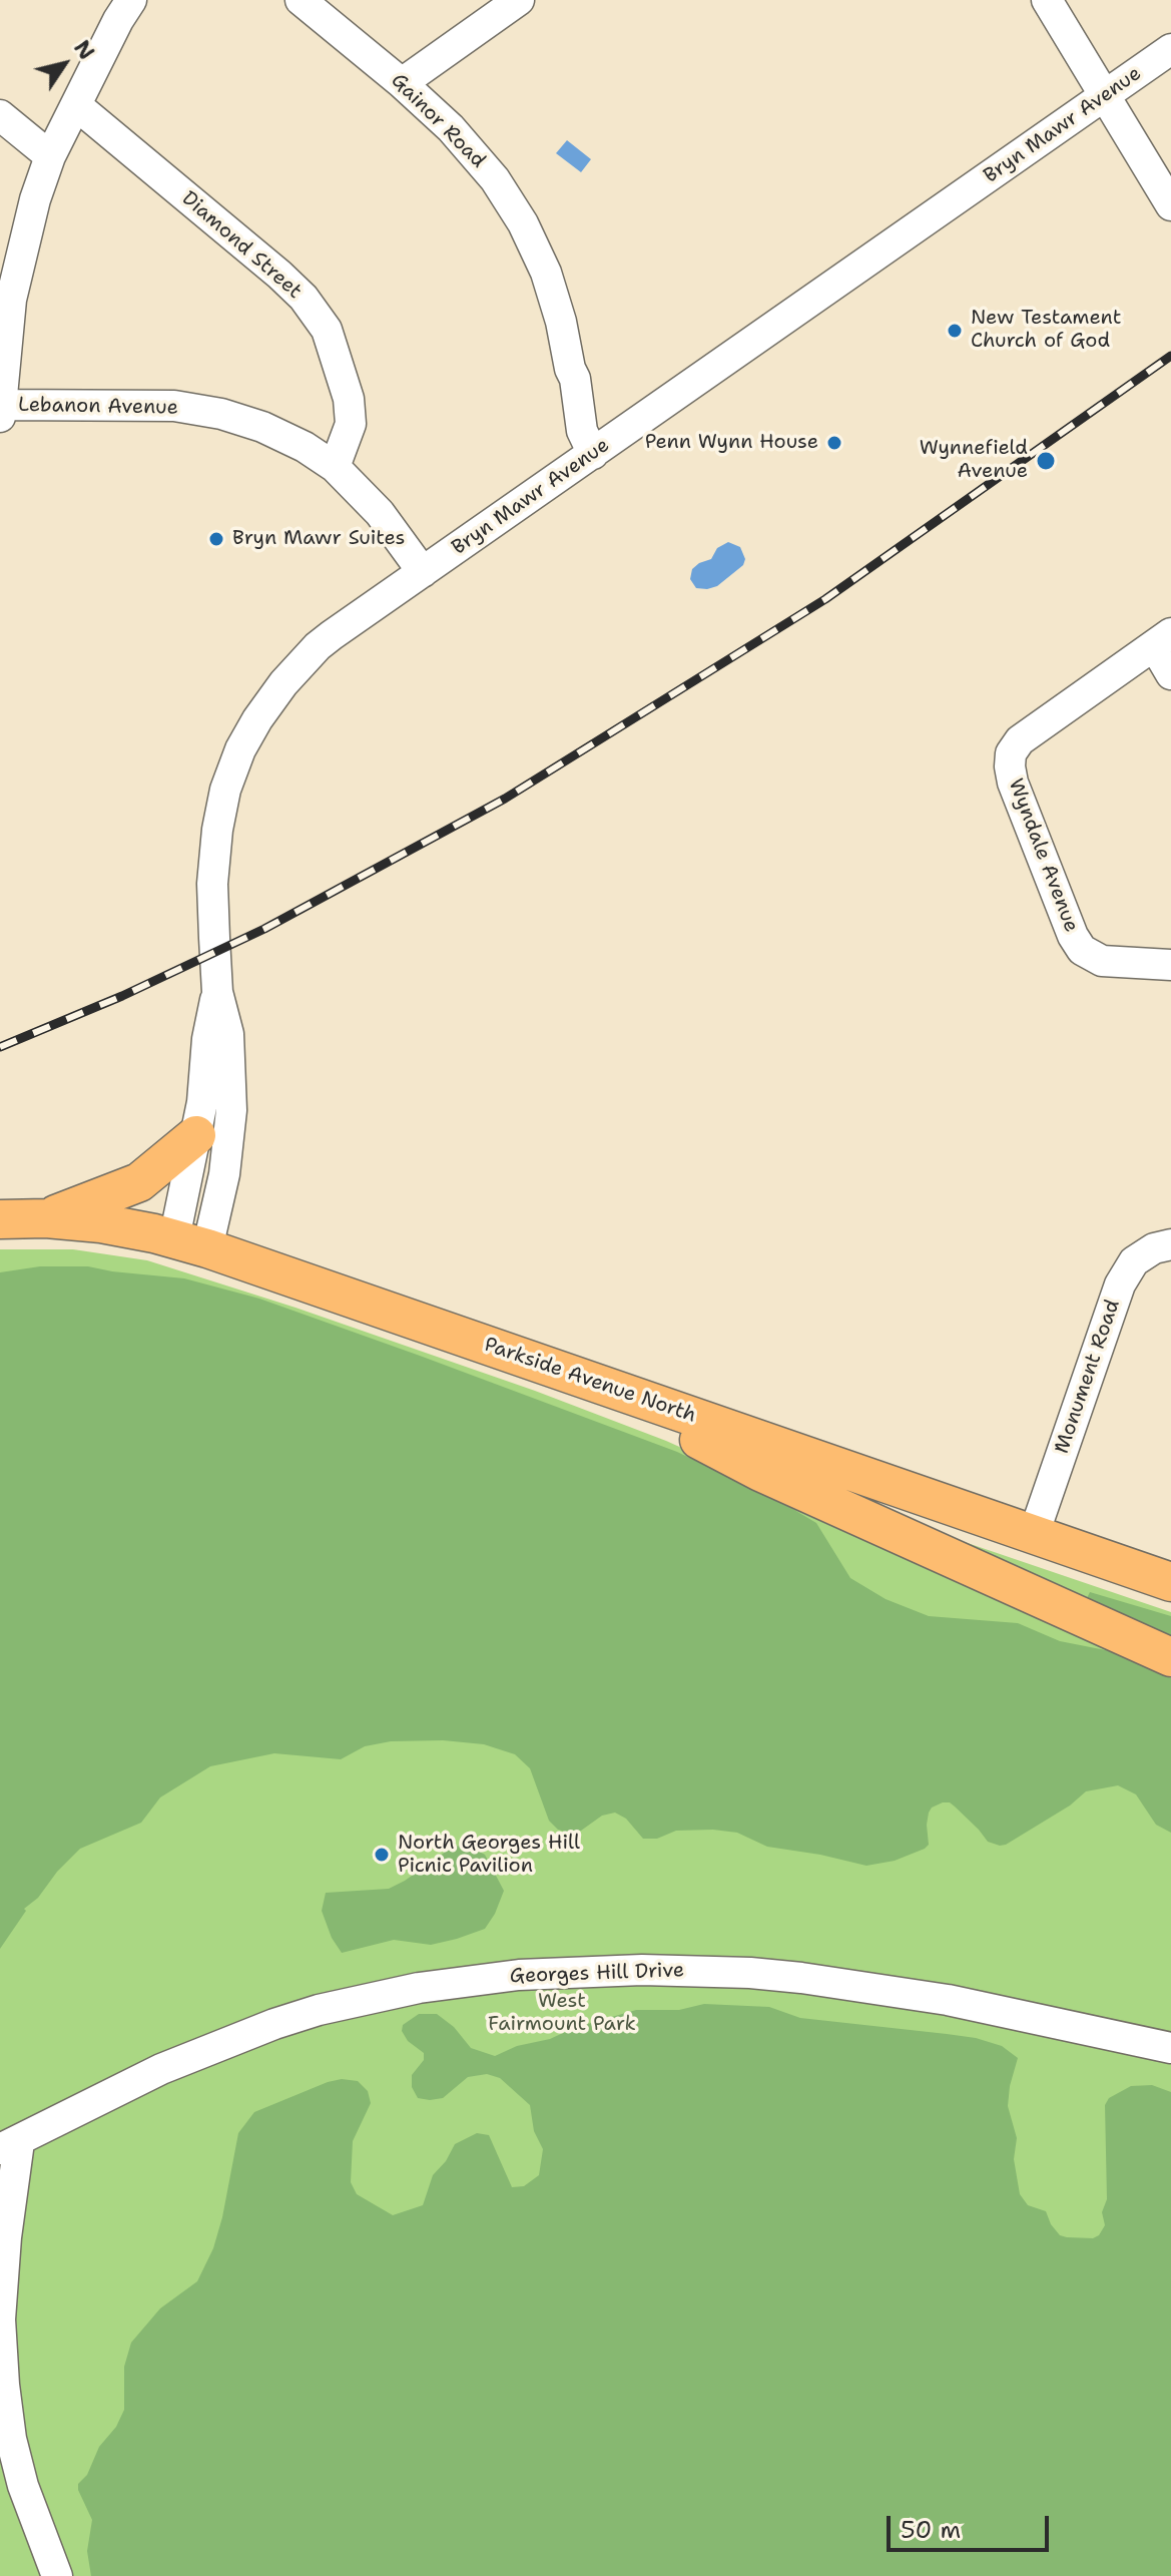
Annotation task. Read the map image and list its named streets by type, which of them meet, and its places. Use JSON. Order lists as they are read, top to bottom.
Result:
{
  "streets": {
    "main road": ["Parkside Avenue North"],
    "street": [
      "Gainor Road",
      "Bryn Mawr Avenue",
      "Diamond Street",
      "Lebanon Avenue",
      "Wyndale Avenue",
      "Monument Road",
      "Georges Hill Drive"
    ]
  },
  "crossings": [
    ["Gainor Road", "Bryn Mawr Avenue"],
    ["Bryn Mawr Avenue", "Lebanon Avenue"],
    ["Bryn Mawr Avenue", "Parkside Avenue North"],
    ["Diamond Street", "Lebanon Avenue"],
    ["Monument Road", "Parkside Avenue North"]
  ],
  "parks": ["West Fairmount Park"],
  "places": [
    "New Testament Church of God",
    "Penn Wynn House",
    "Wynnefield Avenue",
    "Bryn Mawr Suites",
    "North Georges Hill Picnic Pavilion"
  ],
  "scale_bar": "50 m",
  "north": "top right"
}
